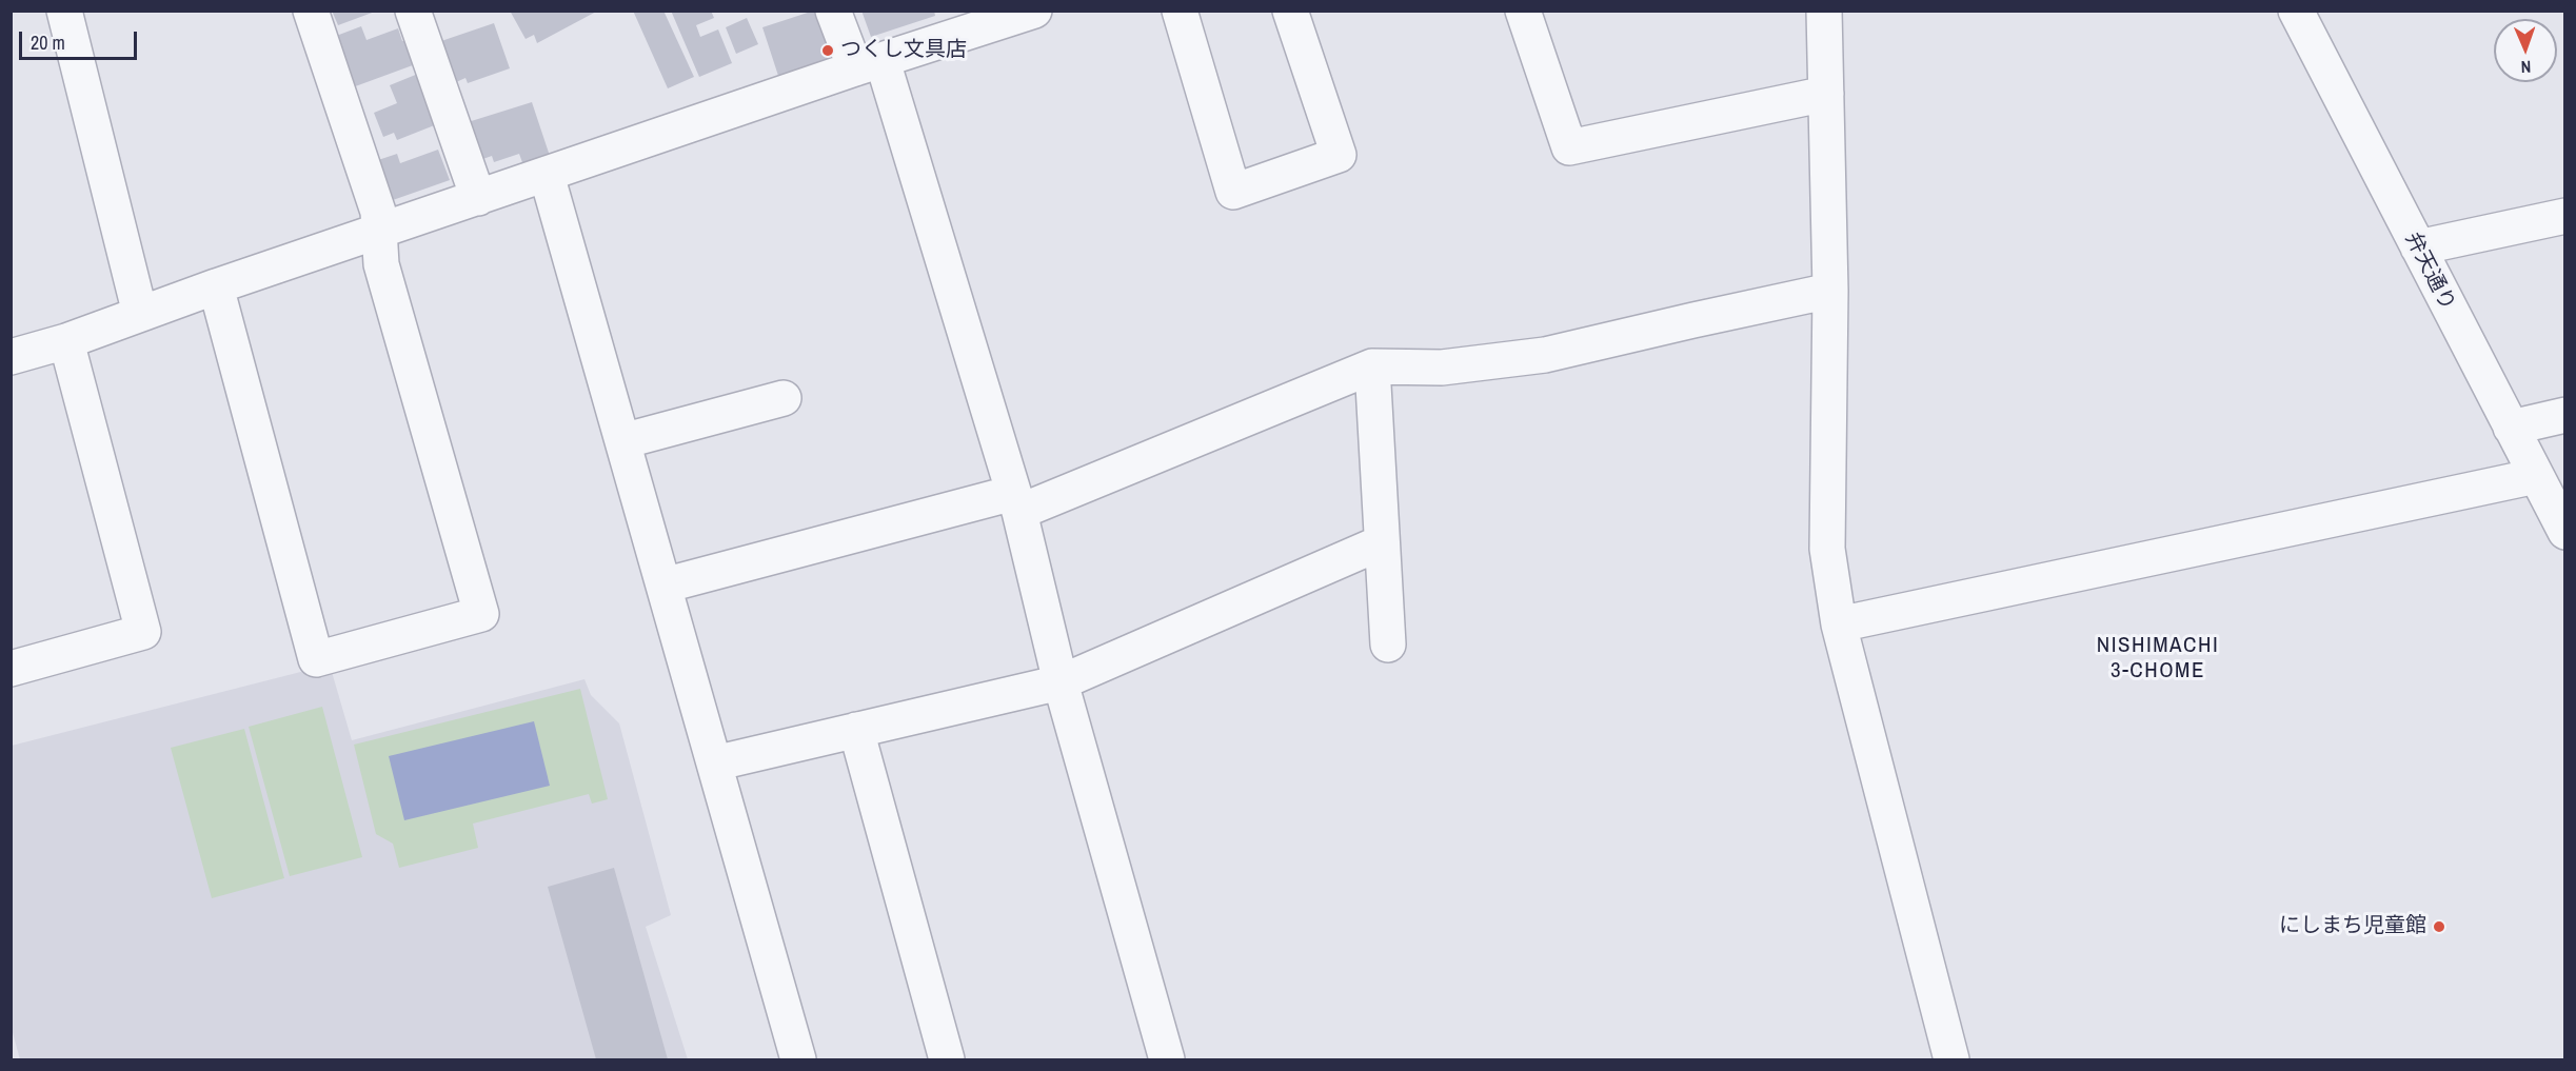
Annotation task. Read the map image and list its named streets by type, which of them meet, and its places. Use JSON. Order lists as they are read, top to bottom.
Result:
{
  "streets": {
    "street": ["弁天通り"]
  },
  "districts": ["NISHIMACHI 3-CHOME"],
  "places": ["つくし文具店", "にしまち児童館"],
  "scale_bar": "20 m",
  "north": "bottom"
}
